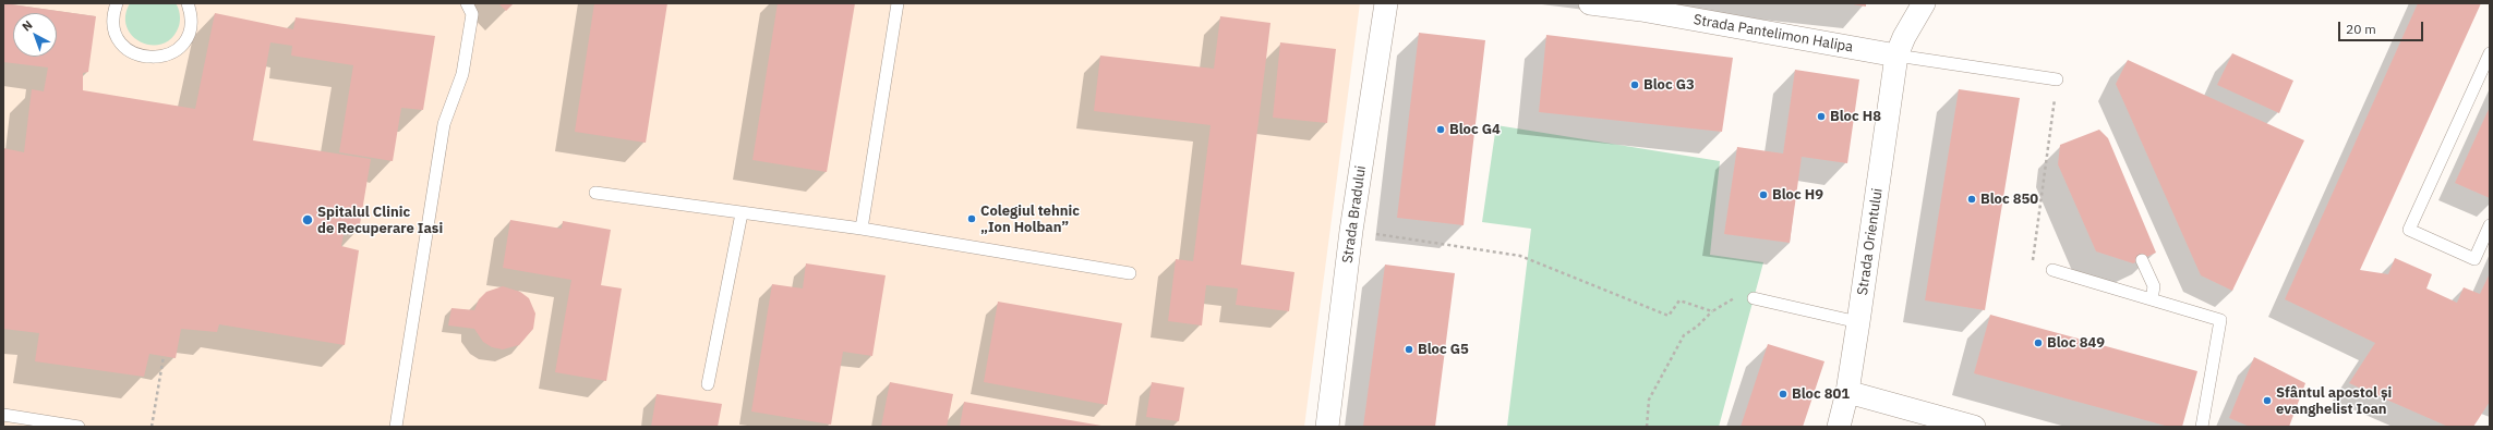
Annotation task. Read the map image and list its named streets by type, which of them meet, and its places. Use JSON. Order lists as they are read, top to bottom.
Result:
{
  "streets": {
    "street": ["Strada Pantelimon Halipa", "Strada Bradului", "Strada Orientului"]
  },
  "crossings": [
    ["Strada Pantelimon Halipa", "Strada Orientului"]
  ],
  "places": [
    "Bloc G3",
    "Bloc H8",
    "Bloc G4",
    "Bloc H9",
    "Bloc 850",
    "Colegiul tehnic „Ion Holban”",
    "Spitalul Clinic de Recuperare Iasi",
    "Bloc 849",
    "Bloc G5",
    "Bloc 801",
    "Sfântul apostol și evanghelist Ioan"
  ],
  "scale_bar": "20 m",
  "north": "top left"
}
